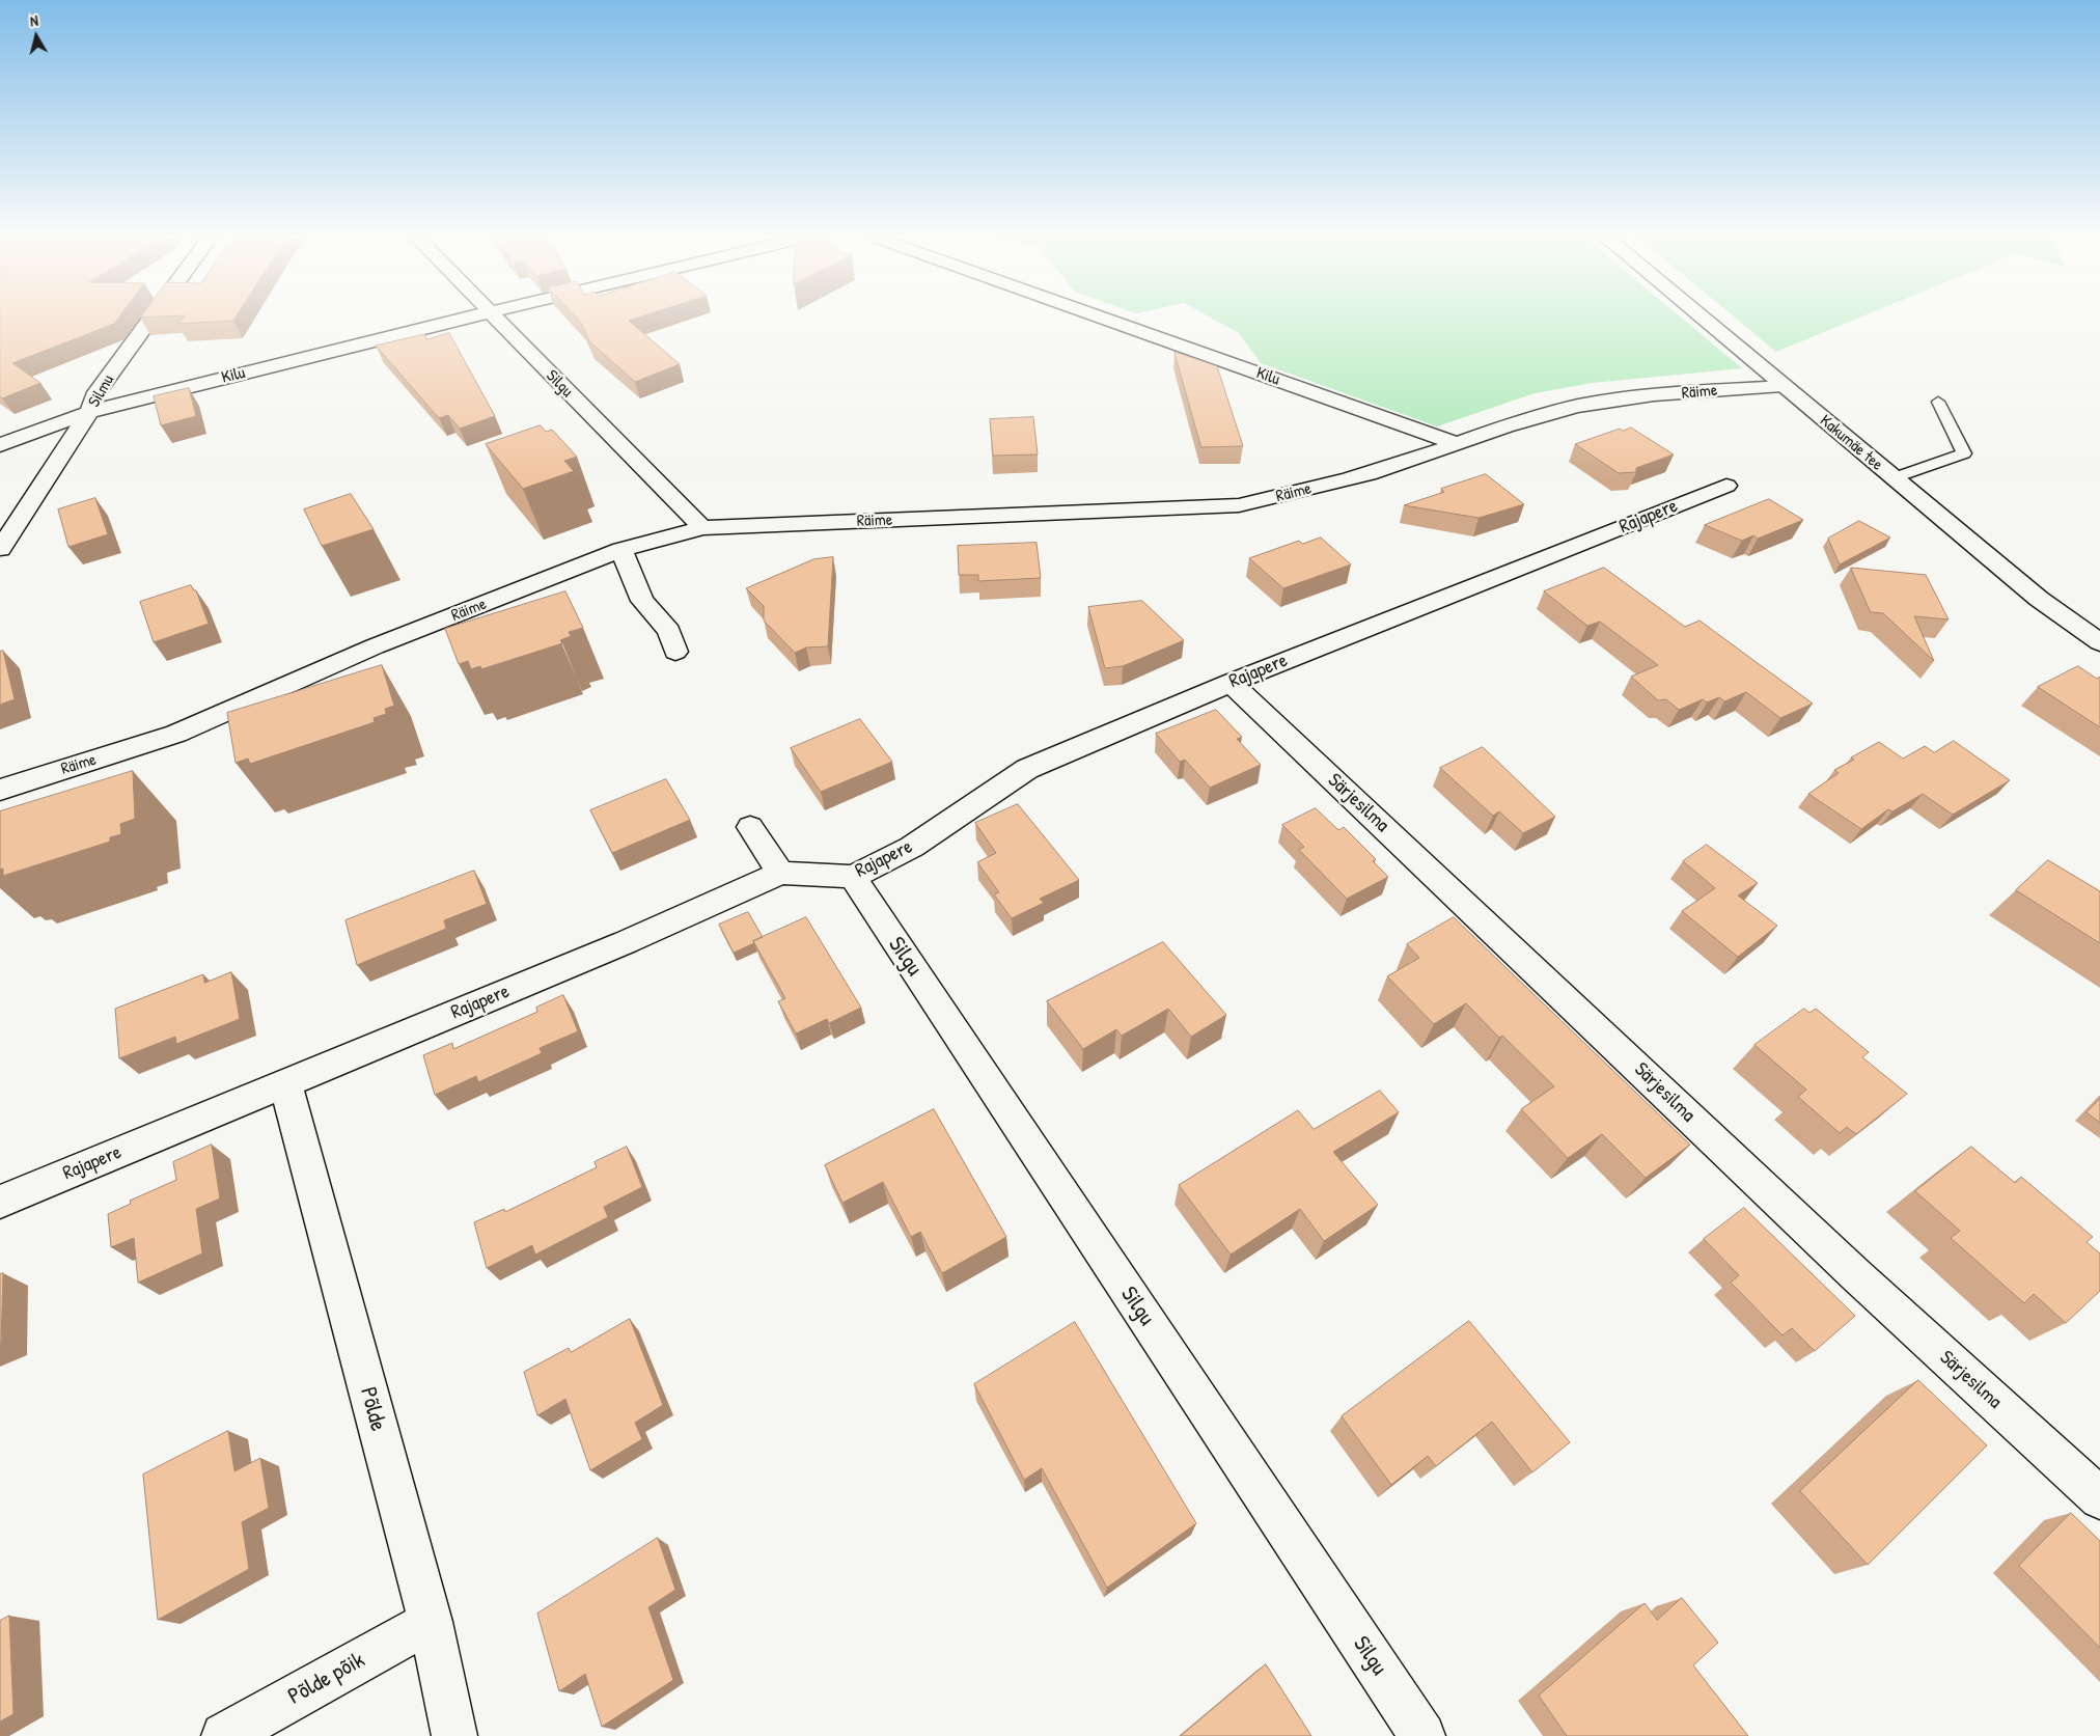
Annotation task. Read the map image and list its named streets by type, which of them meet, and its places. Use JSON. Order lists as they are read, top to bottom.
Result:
{
  "streets": {
    "street": [
      "Kilu",
      "Silgu",
      "Silmu",
      "Räime",
      "Kakumäe tee",
      "Rajapere",
      "Särjesilma",
      "Põlde",
      "Põlde põik"
    ]
  },
  "crossings": [
    ["Kilu", "Silmu"],
    ["Kilu", "Räime"],
    ["Silgu", "Räime"],
    ["Silgu", "Rajapere"],
    ["Räime", "Kakumäe tee"],
    ["Rajapere", "Särjesilma"],
    ["Rajapere", "Põlde"],
    ["Põlde", "Põlde põik"]
  ],
  "north": "top"
}
